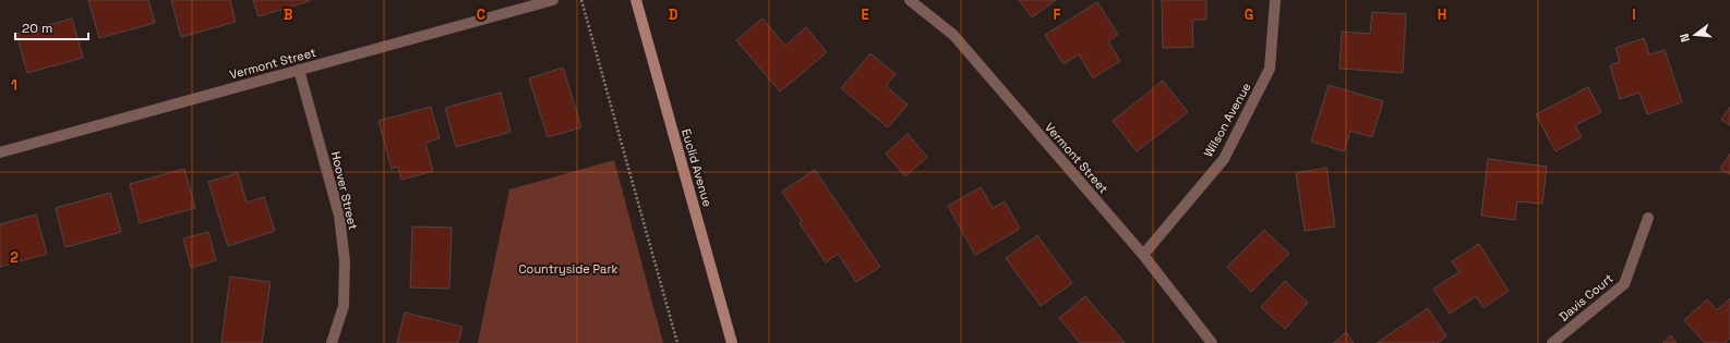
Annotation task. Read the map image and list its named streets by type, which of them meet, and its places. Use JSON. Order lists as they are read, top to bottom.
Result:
{
  "streets": {
    "main road": ["Euclid Avenue"],
    "street": [
      "Vermont Street",
      "Wilson Avenue",
      "Hoover Street",
      "Davis Court"
    ]
  },
  "crossings": [
    ["Vermont Street", "Wilson Avenue"],
    ["Vermont Street", "Hoover Street"]
  ],
  "parks": ["Countryside Park"],
  "scale_bar": "20 m",
  "north": "left",
  "grid": {
    "columns": [
      "B",
      "C",
      "D",
      "E",
      "F",
      "G",
      "H",
      "I"
    ],
    "rows": ["1", "2"]
  }
}
